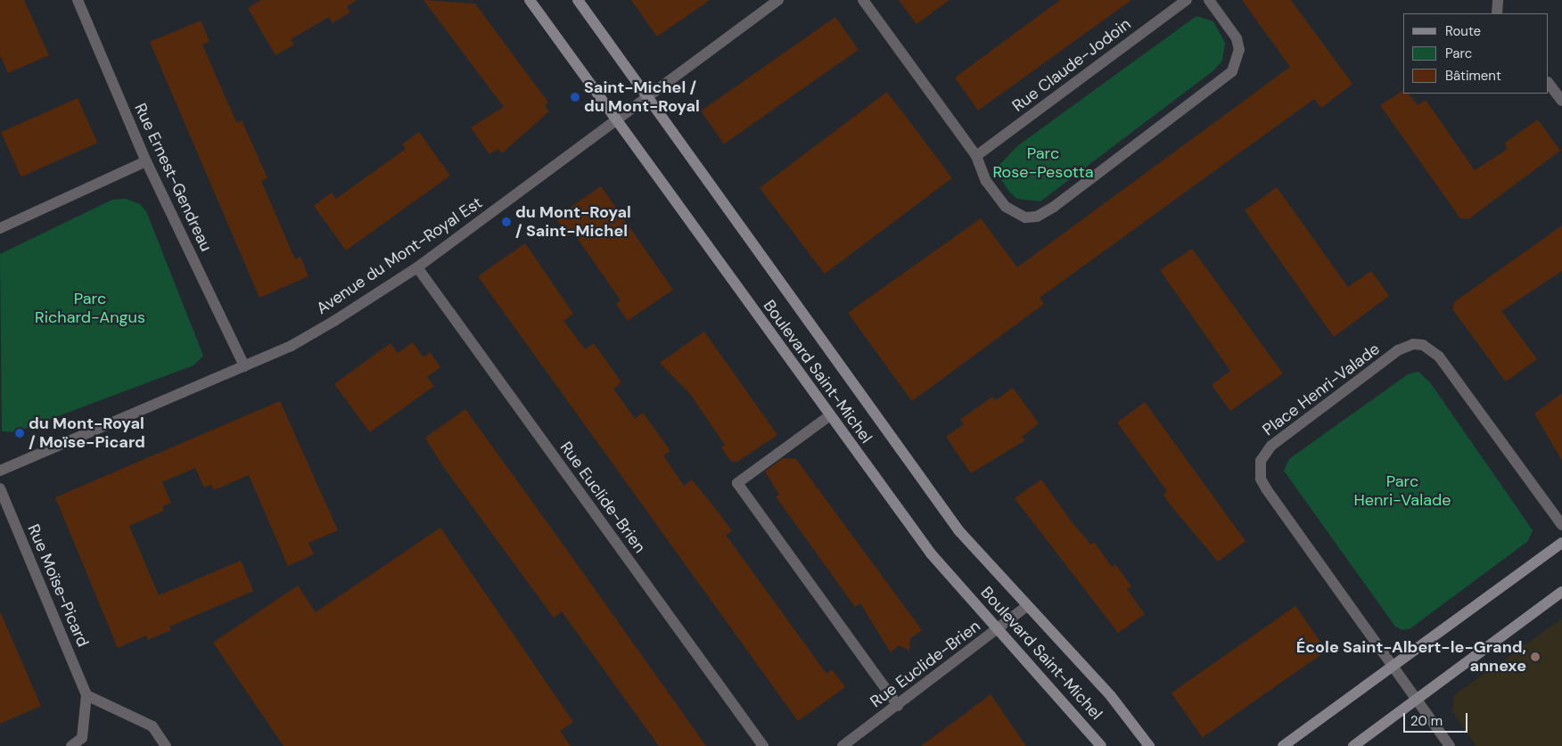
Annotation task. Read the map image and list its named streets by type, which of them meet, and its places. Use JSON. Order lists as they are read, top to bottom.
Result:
{
  "streets": {
    "main road": ["Boulevard Saint-Michel"],
    "street": [
      "Rue Claude-Jodoin",
      "Rue Ernest-Gendreau",
      "Avenue du Mont-Royal Est",
      "Place Henri-Valade",
      "Rue Euclide-Brien",
      "Rue Moïse-Picard"
    ]
  },
  "crossings": [
    ["Rue Ernest-Gendreau", "Avenue du Mont-Royal Est"],
    ["Avenue du Mont-Royal Est", "Boulevard Saint-Michel"],
    ["Avenue du Mont-Royal Est", "Rue Euclide-Brien"],
    ["Boulevard Saint-Michel", "Rue Euclide-Brien"]
  ],
  "parks": ["Parc Rose-Pesotta", "Parc Richard-Angus", "Parc Henri-Valade"],
  "places": [
    "Saint-Michel / du Mont-Royal",
    "du Mont-Royal / Saint-Michel",
    "du Mont-Royal / Moïse-Picard",
    "École Saint-Albert-le-Grand, annexe"
  ],
  "legend": ["Route", "Parc", "Bâtiment"],
  "scale_bar": "20 m"
}
